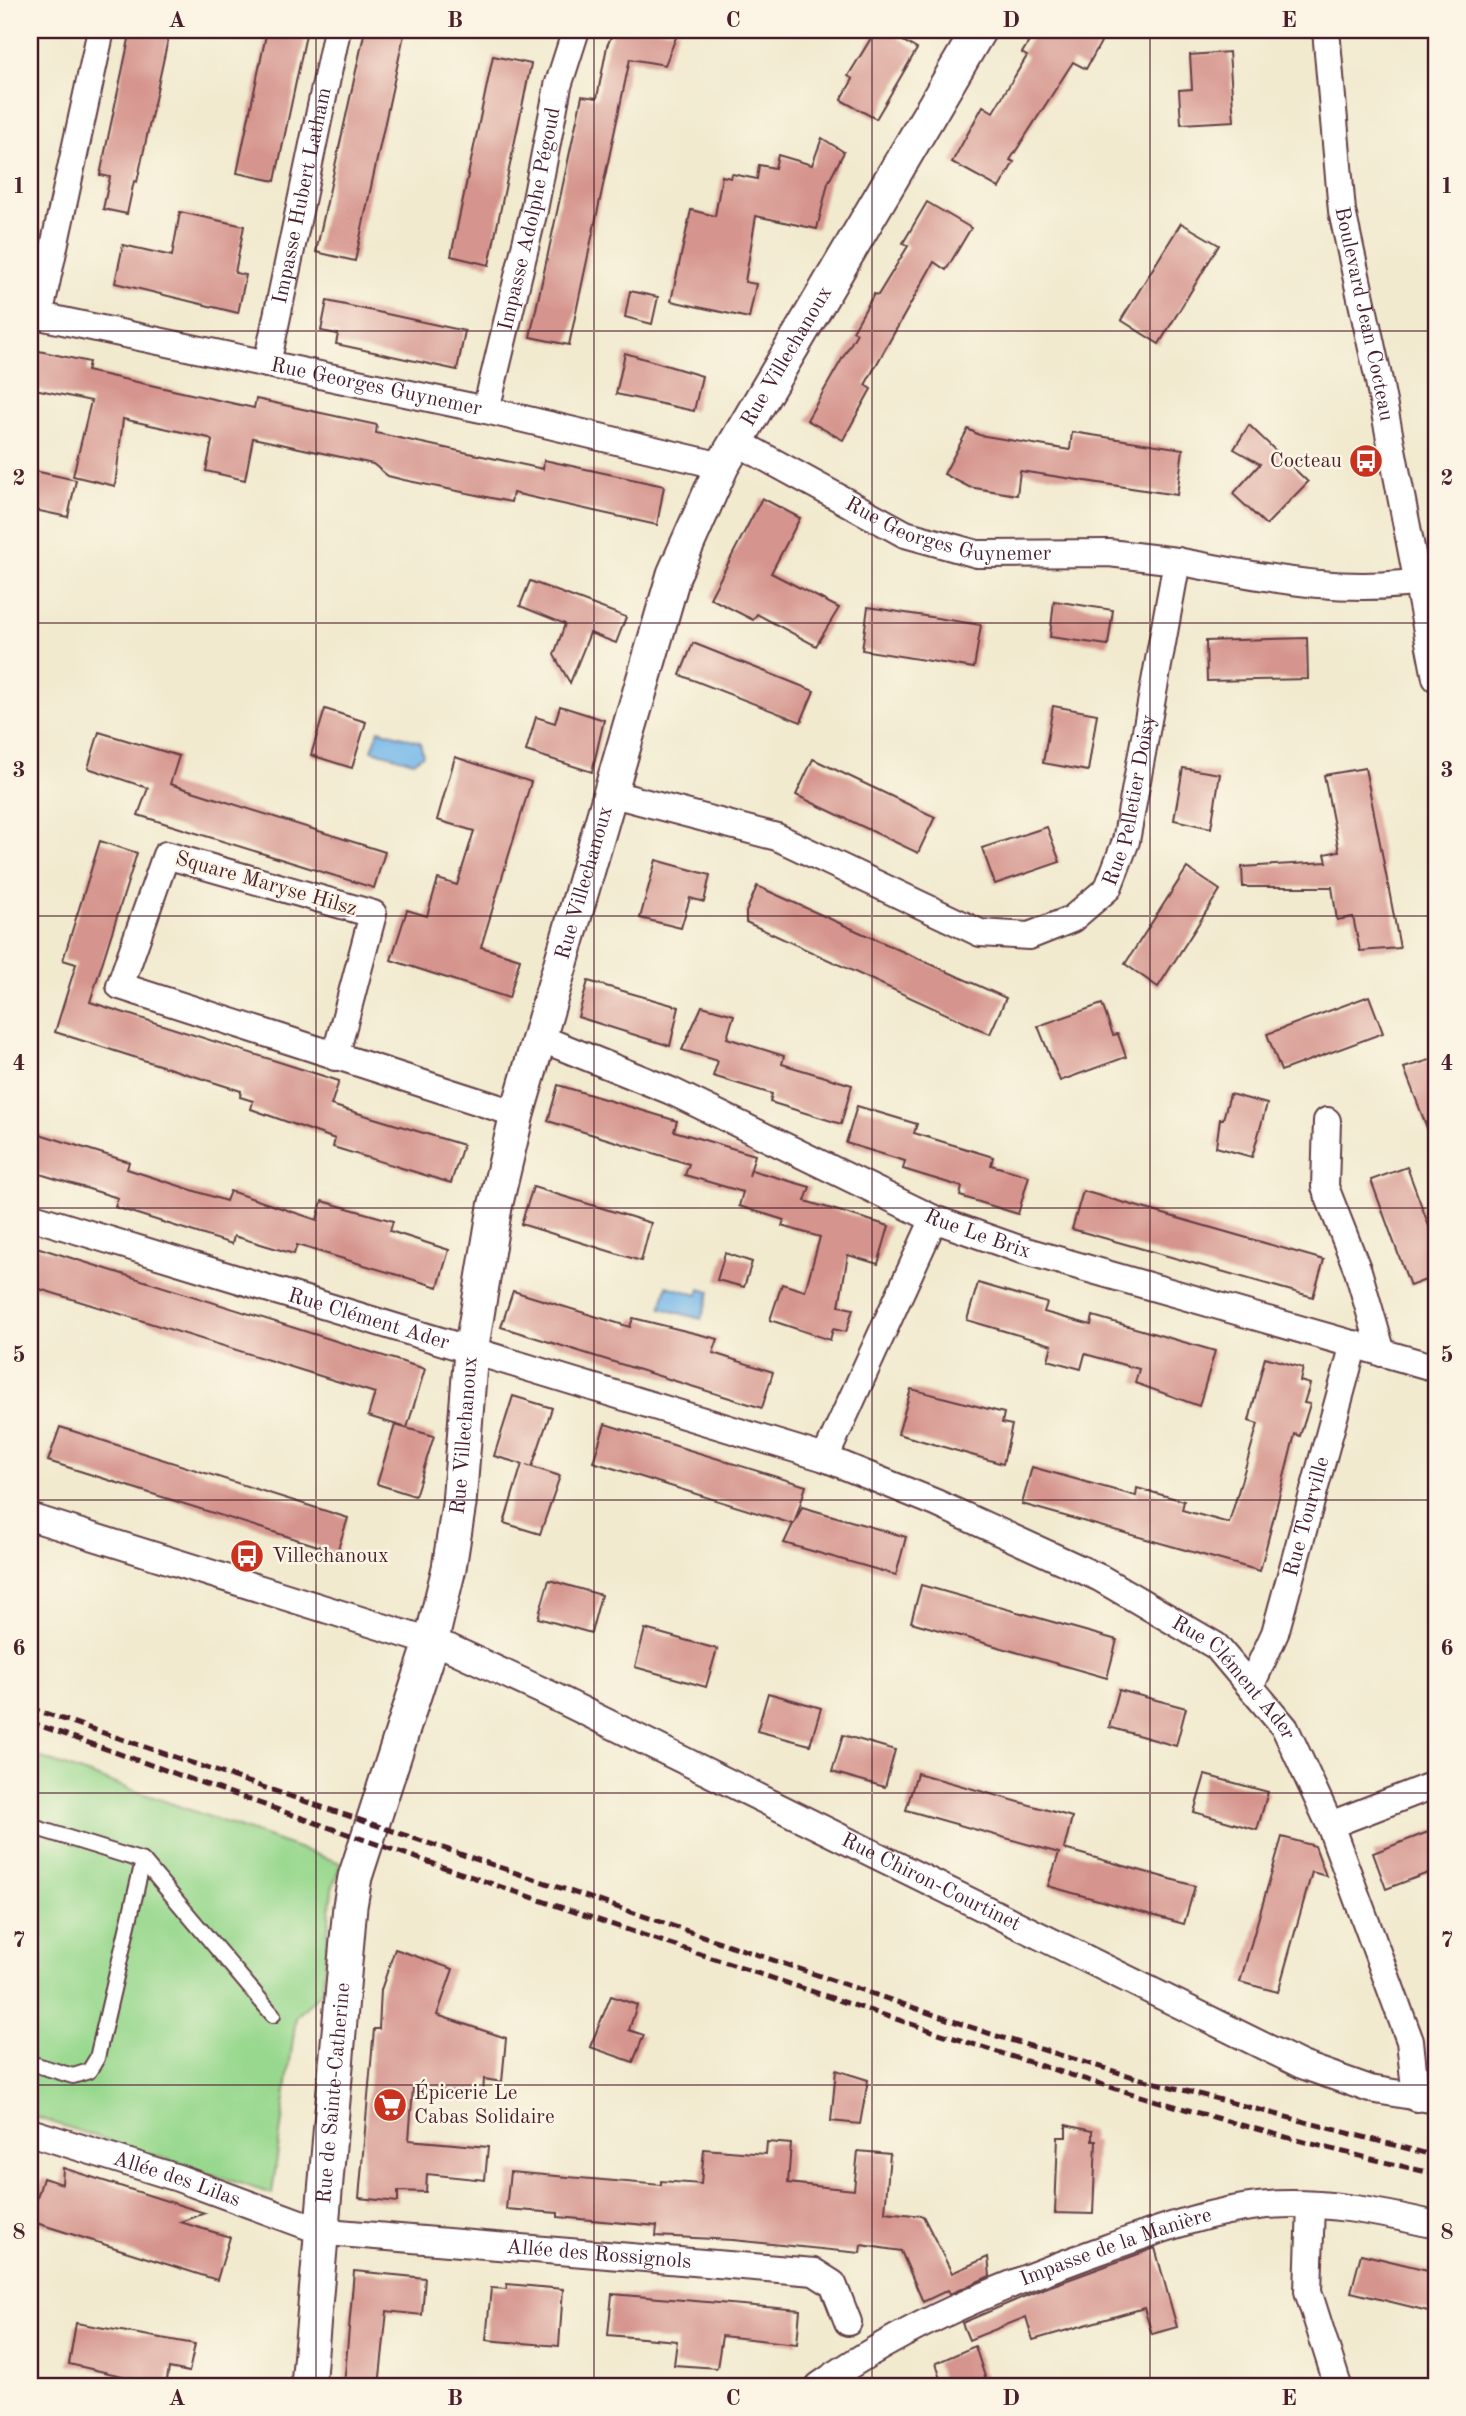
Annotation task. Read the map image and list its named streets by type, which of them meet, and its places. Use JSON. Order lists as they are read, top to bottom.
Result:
{
  "streets": {
    "street": [
      "Impasse Hubert Latham",
      "Impasse Adolphe Pégoud",
      "Boulevard Jean Cocteau",
      "Rue Villechanoux",
      "Rue Georges Guynemer",
      "Rue Pelletier Doisy",
      "Square Maryse Hilsz",
      "Rue Le Brix",
      "Rue Clément Ader",
      "Rue Tourville",
      "Rue Chiron-Courtinet",
      "Rue de Sainte-Catherine",
      "Allée des Lilas",
      "Impasse de la Manière",
      "Allée des Rossignols"
    ]
  },
  "crossings": [
    ["Impasse Hubert Latham", "Rue Georges Guynemer"],
    ["Impasse Adolphe Pégoud", "Rue Georges Guynemer"],
    ["Rue Villechanoux", "Rue Georges Guynemer"],
    ["Rue Villechanoux", "Rue Pelletier Doisy"],
    ["Rue Villechanoux", "Square Maryse Hilsz"],
    ["Rue Villechanoux", "Rue Le Brix"],
    ["Rue Villechanoux", "Rue Clément Ader"],
    ["Rue Villechanoux", "Rue Chiron-Courtinet"],
    ["Rue Villechanoux", "Rue de Sainte-Catherine"],
    ["Rue Georges Guynemer", "Rue Pelletier Doisy"],
    ["Rue Le Brix", "Rue Tourville"],
    ["Rue Clément Ader", "Rue Tourville"],
    ["Rue Clément Ader", "Rue Chiron-Courtinet"],
    ["Rue de Sainte-Catherine", "Allée des Lilas"],
    ["Rue de Sainte-Catherine", "Allée des Rossignols"],
    ["Allée des Lilas", "Allée des Rossignols"]
  ],
  "places": {
    "bus stop": ["Cocteau", "Villechanoux"],
    "supermarket": ["Épicerie Le Cabas Solidaire"]
  },
  "grid": {
    "columns": [
      "A",
      "B",
      "C",
      "D",
      "E"
    ],
    "rows": [
      "1",
      "2",
      "3",
      "4",
      "5",
      "6",
      "7",
      "8"
    ]
  }
}
